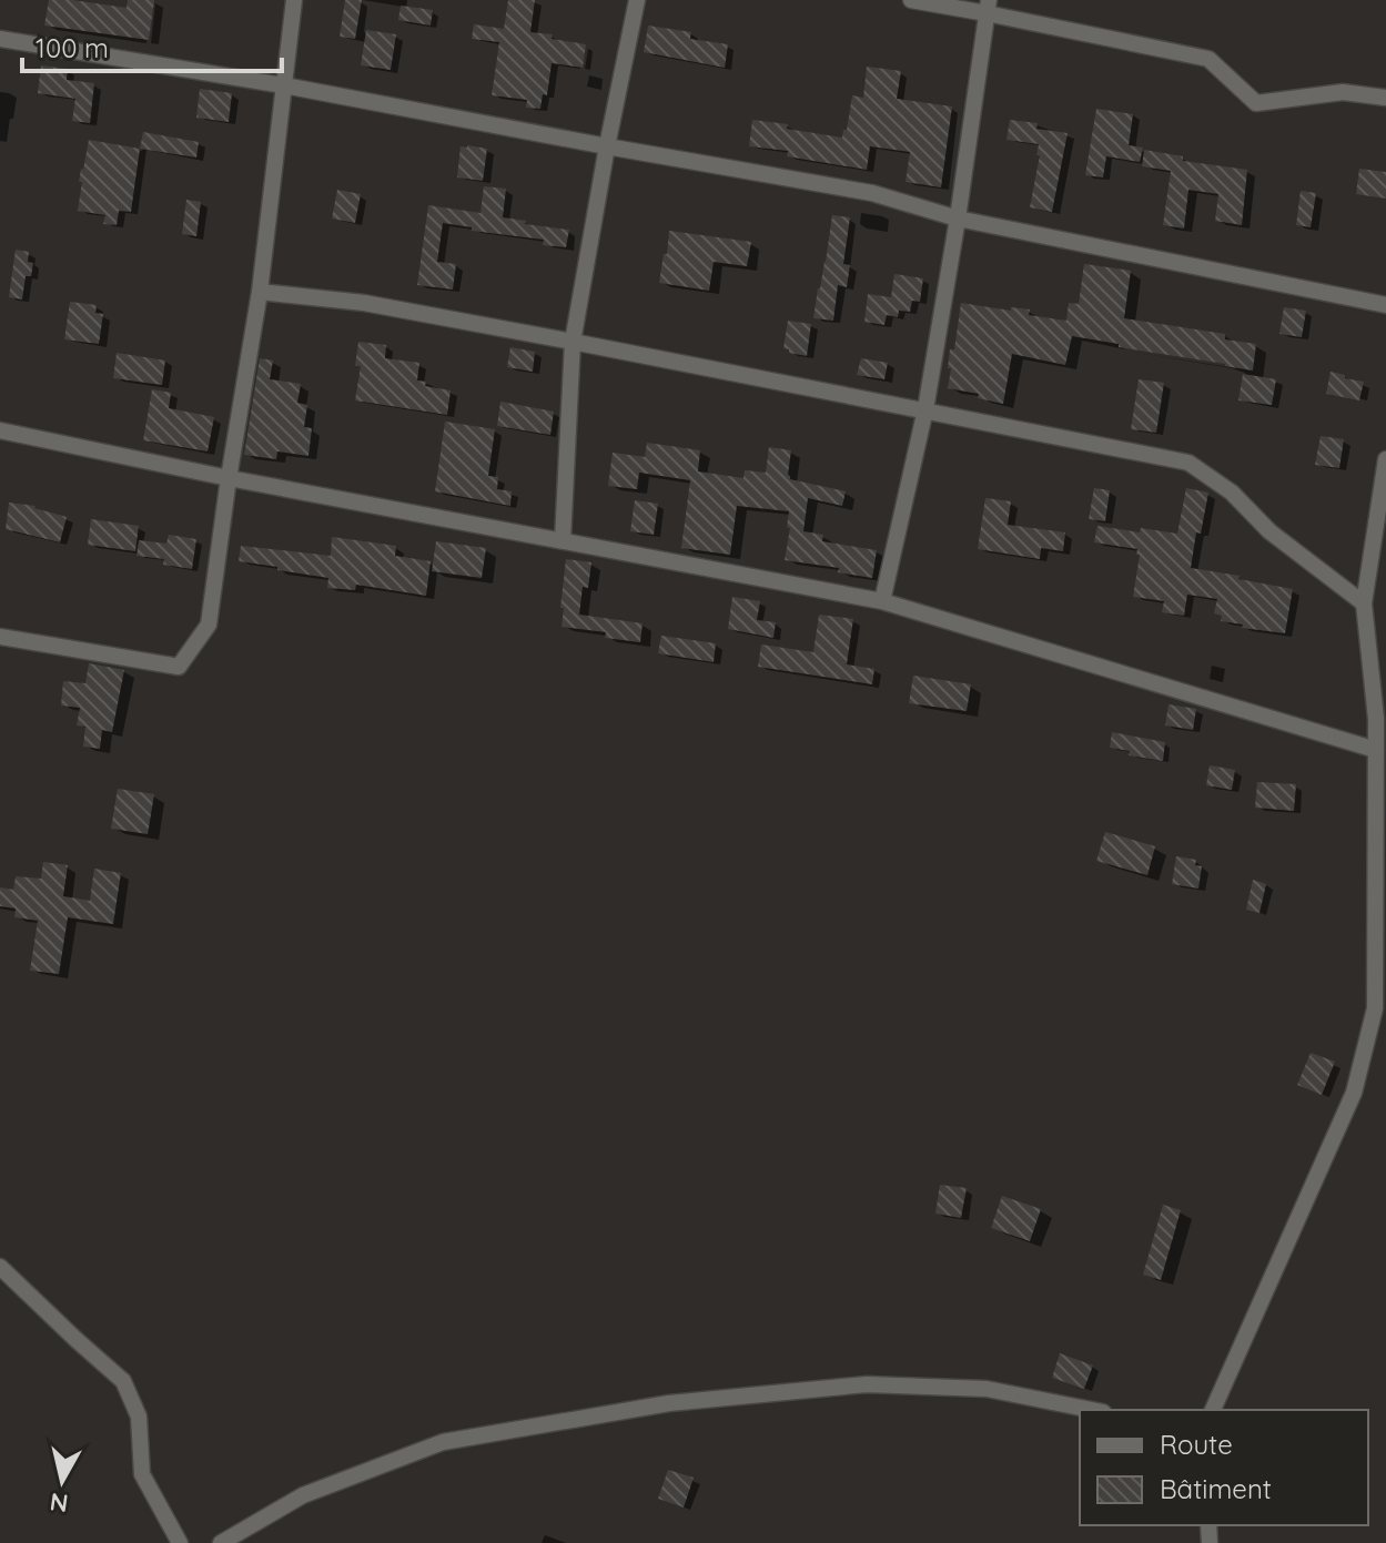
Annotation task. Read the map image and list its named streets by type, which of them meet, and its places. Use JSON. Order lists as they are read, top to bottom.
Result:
{
  "legend": ["Route", "Bâtiment"],
  "scale_bar": "100 m",
  "north": "bottom"
}
